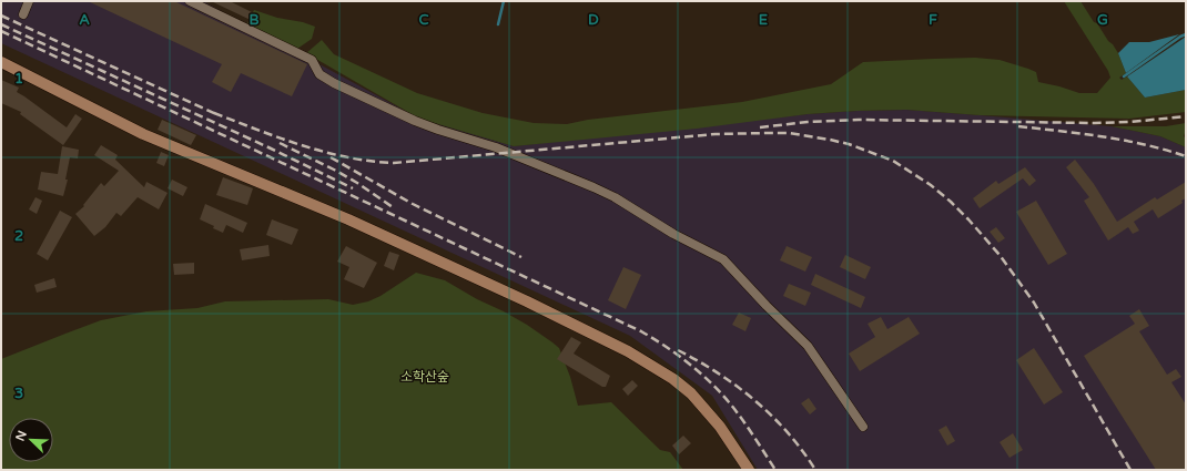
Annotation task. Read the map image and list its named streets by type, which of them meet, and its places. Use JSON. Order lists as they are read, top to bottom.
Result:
{
  "parks": ["소학산숲"],
  "north": "top left",
  "grid": {
    "columns": [
      "A",
      "B",
      "C",
      "D",
      "E",
      "F",
      "G"
    ],
    "rows": ["1", "2", "3"]
  }
}
